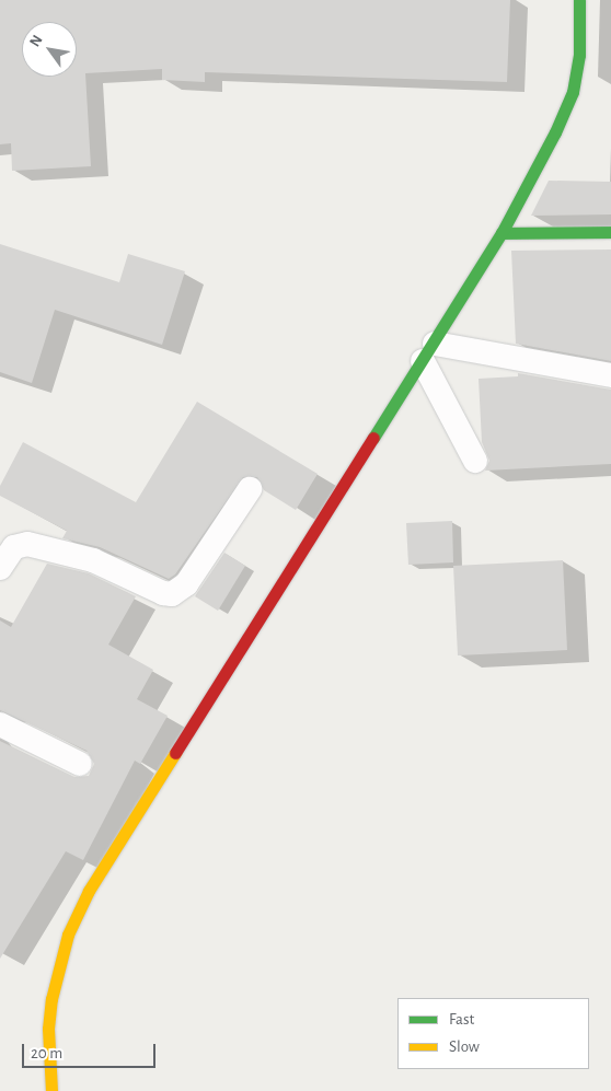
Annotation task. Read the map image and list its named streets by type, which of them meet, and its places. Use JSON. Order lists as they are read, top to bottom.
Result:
{
  "legend": ["Fast", "Slow"],
  "scale_bar": "20 m",
  "north": "top left"
}
